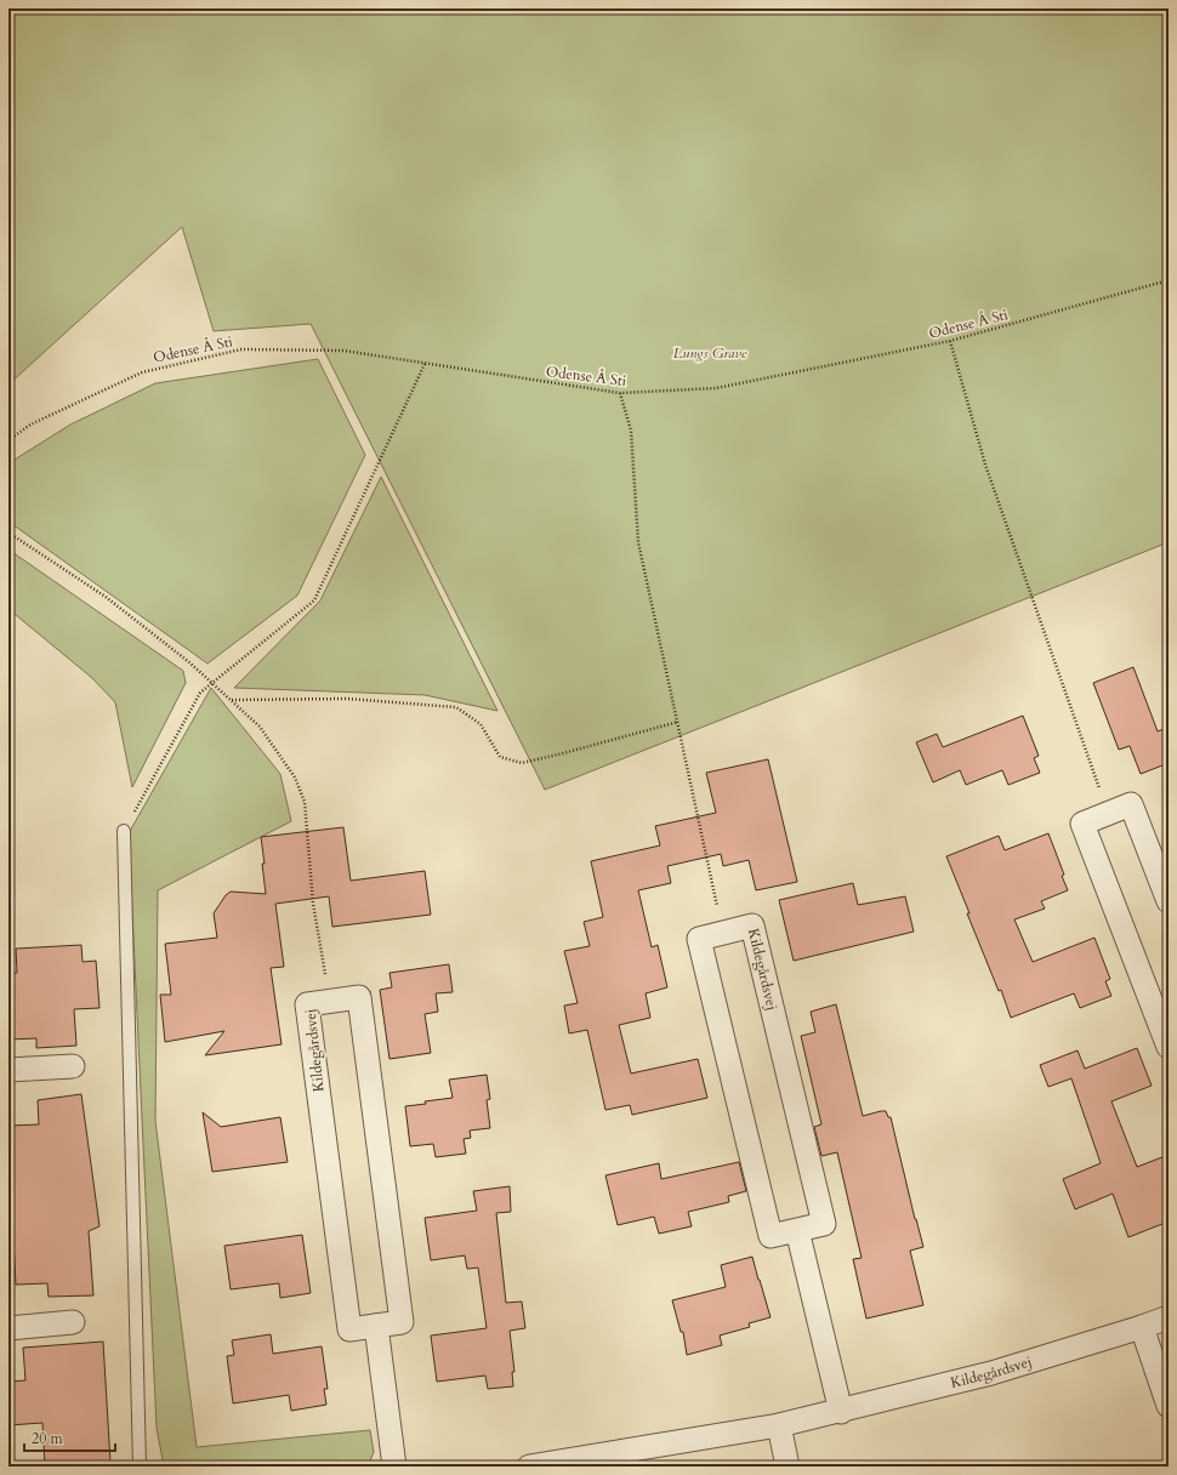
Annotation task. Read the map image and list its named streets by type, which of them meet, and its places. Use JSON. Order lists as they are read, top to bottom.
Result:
{
  "streets": {
    "street": ["Kildegårdsvej"],
    "path": ["Odense Å Sti"]
  },
  "parks": ["Lungs Grave"],
  "scale_bar": "20 m"
}
